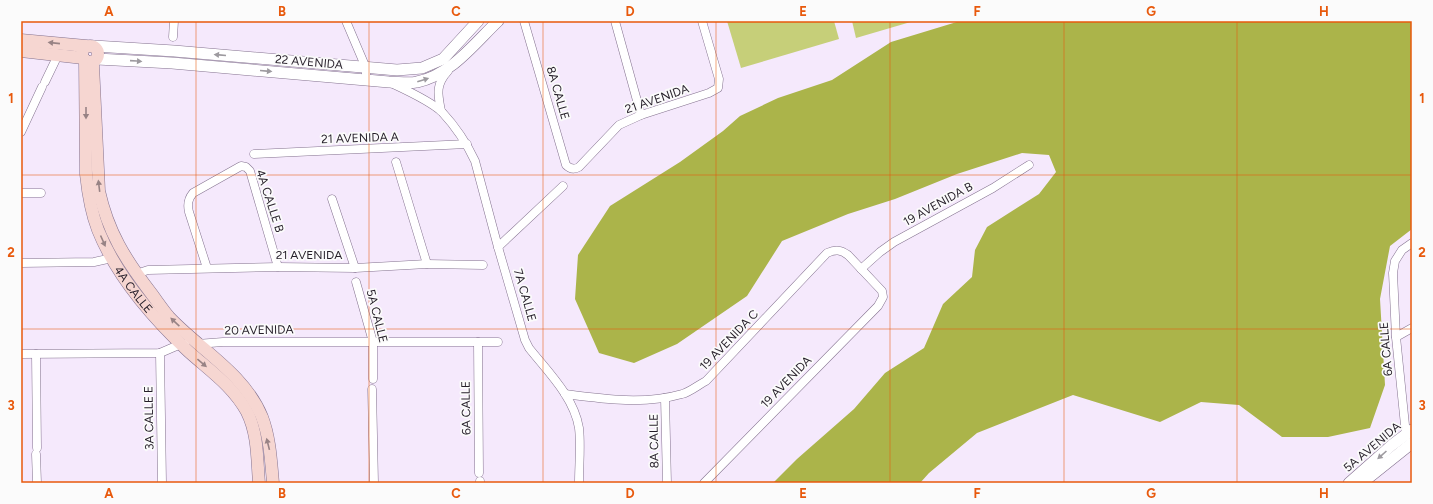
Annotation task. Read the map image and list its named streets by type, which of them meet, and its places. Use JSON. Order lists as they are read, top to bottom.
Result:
{
  "streets": {
    "main road": ["4A CALLE"],
    "street": [
      "22 AVENIDA",
      "8A CALLE",
      "21 AVENIDA",
      "21 AVENIDA A",
      "4A CALLE B",
      "19 AVENIDA B",
      "7A CALLE",
      "5A CALLE",
      "20 AVENIDA",
      "19 AVENIDA C",
      "6A CALLE",
      "19 AVENIDA",
      "3A CALLE E",
      "5A AVENIDA"
    ]
  },
  "crossings": [
    ["22 AVENIDA", "4A CALLE"],
    ["22 AVENIDA", "7A CALLE"],
    ["8A CALLE", "21 AVENIDA"],
    ["8A CALLE", "19 AVENIDA C"],
    ["21 AVENIDA", "4A CALLE B"],
    ["21 AVENIDA", "4A CALLE"],
    ["21 AVENIDA A", "7A CALLE"],
    ["19 AVENIDA B", "19 AVENIDA C"],
    ["19 AVENIDA B", "19 AVENIDA"],
    ["4A CALLE", "20 AVENIDA"],
    ["7A CALLE", "19 AVENIDA C"],
    ["5A CALLE", "20 AVENIDA"],
    ["20 AVENIDA", "6A CALLE"],
    ["20 AVENIDA", "3A CALLE E"],
    ["19 AVENIDA C", "19 AVENIDA"],
    ["6A CALLE", "5A AVENIDA"]
  ],
  "grid": {
    "columns": [
      "A",
      "B",
      "C",
      "D",
      "E",
      "F",
      "G",
      "H"
    ],
    "rows": ["1", "2", "3"]
  }
}
